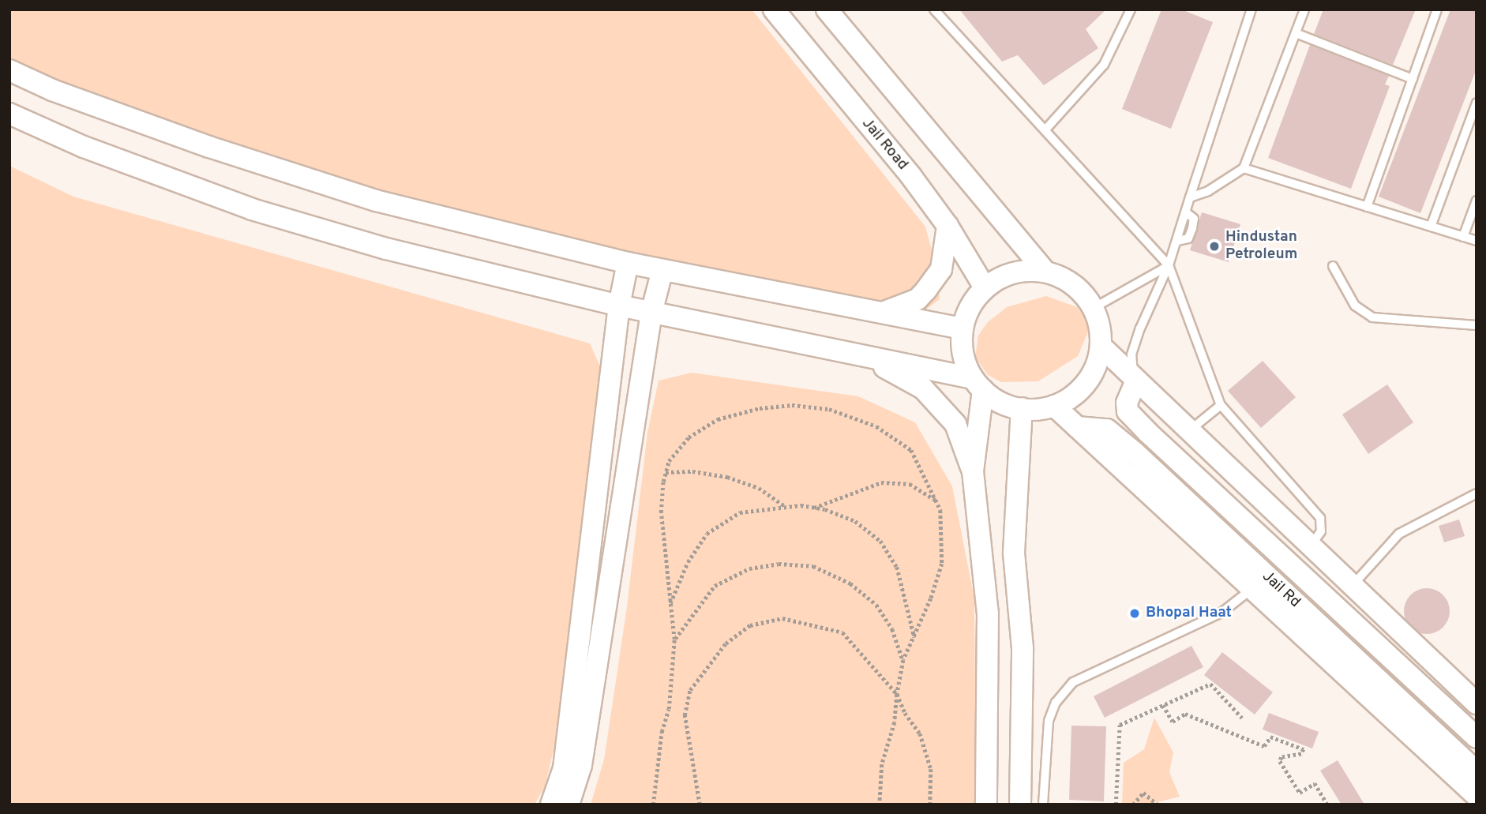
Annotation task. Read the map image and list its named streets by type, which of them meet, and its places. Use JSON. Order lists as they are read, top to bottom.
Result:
{
  "streets": {
    "main road": ["Jail Road", "Jail Rd"]
  },
  "places": ["Hindustan Petroleum", "Bhopal Haat"]
}
